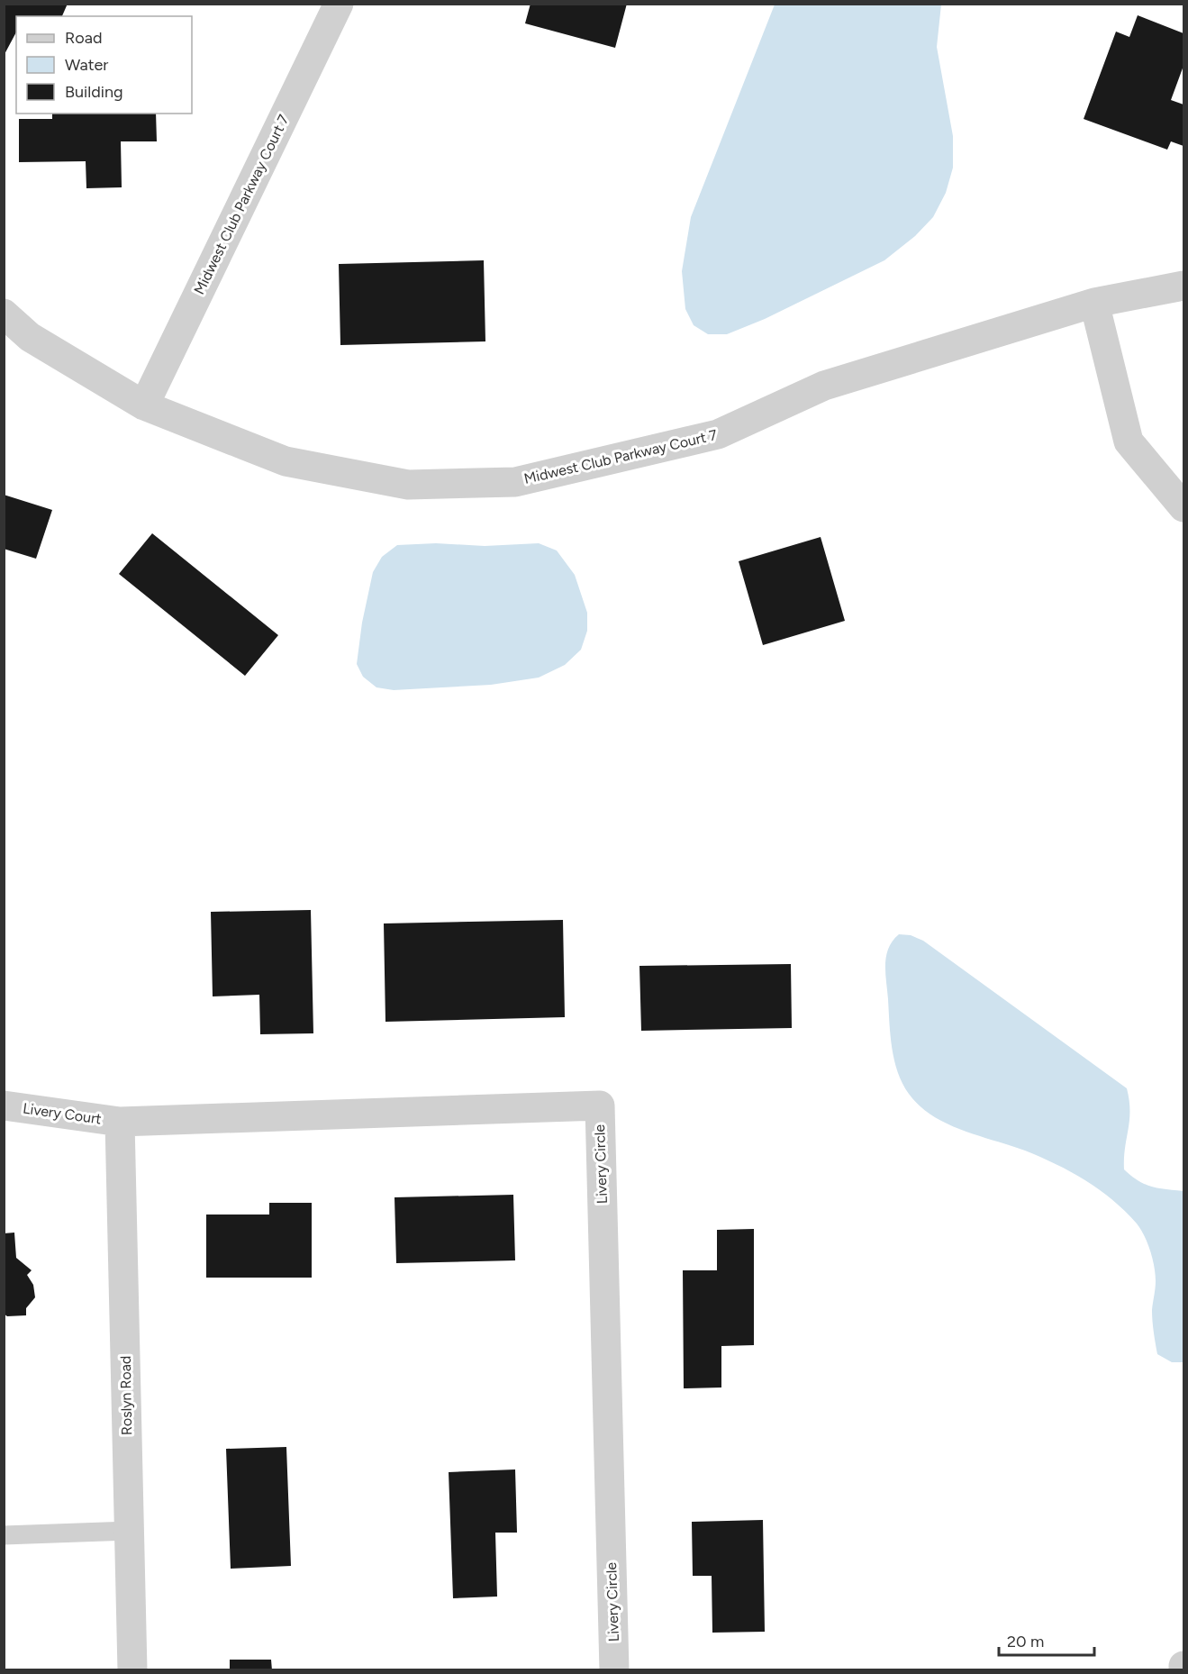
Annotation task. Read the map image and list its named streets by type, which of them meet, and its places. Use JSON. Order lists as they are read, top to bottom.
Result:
{
  "streets": {
    "street": [
      "Midwest Club Parkway Court 7",
      "Livery Court",
      "Livery Circle",
      "Roslyn Road"
    ]
  },
  "crossings": [
    ["Livery Court", "Livery Circle"],
    ["Livery Court", "Roslyn Road"],
    ["Livery Circle", "Roslyn Road"]
  ],
  "legend": ["Road", "Water", "Building"],
  "scale_bar": "20 m"
}
